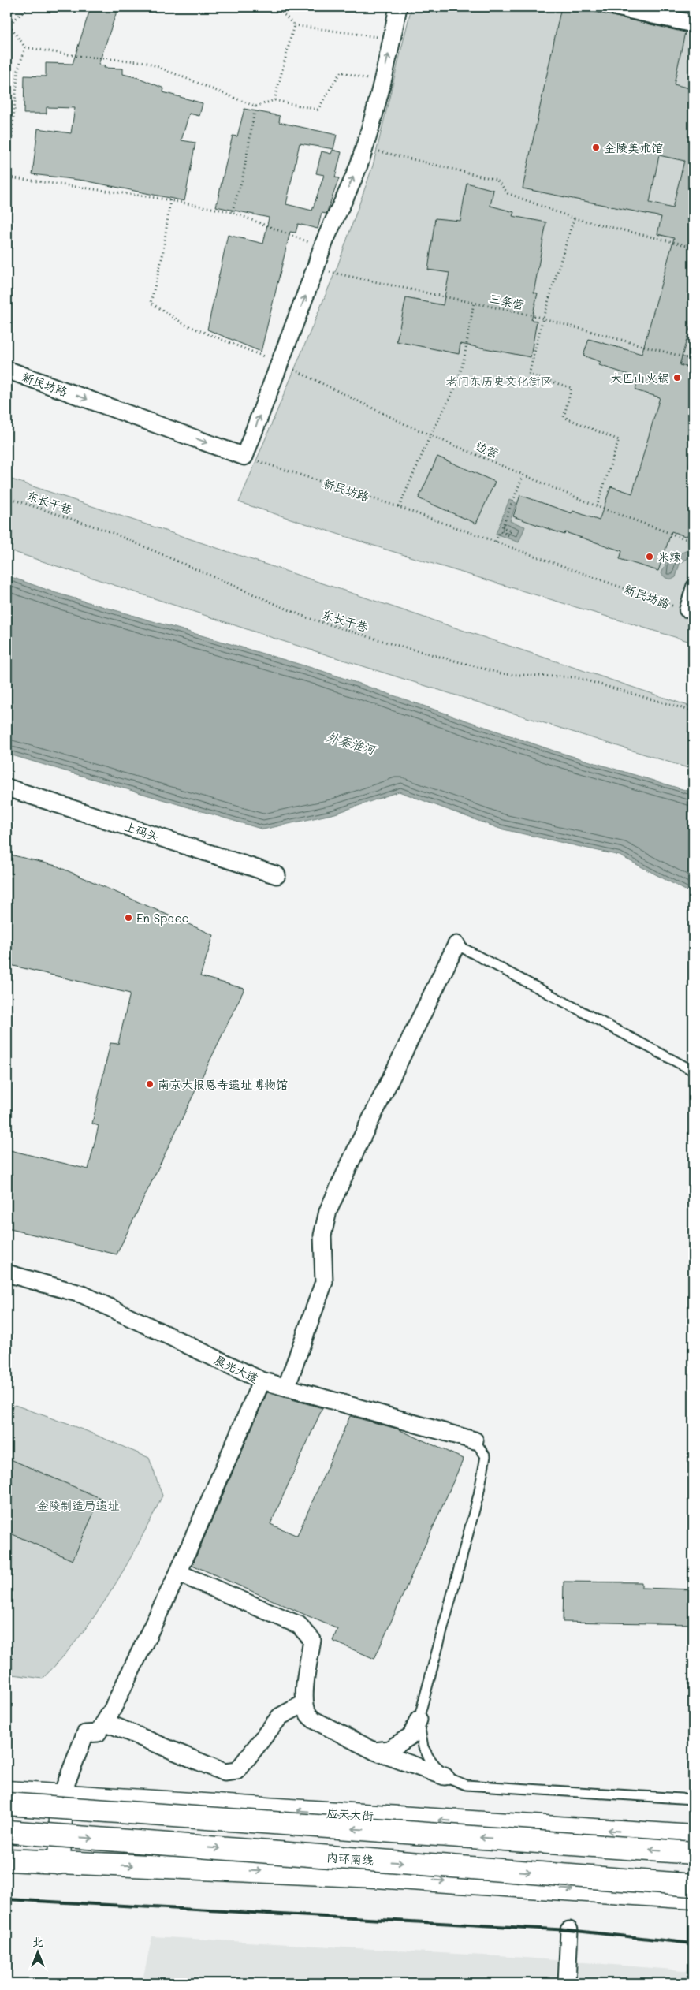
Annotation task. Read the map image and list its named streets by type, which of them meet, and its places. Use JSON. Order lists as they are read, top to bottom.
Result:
{
  "streets": {
    "main road": ["应天大街", "内环南线"],
    "street": ["新民坊路", "上码头", "晨光大道"],
    "path": ["三条营", "边营", "东长干巷"]
  },
  "one_way": ["新民坊路"],
  "water": ["外秦淮河"],
  "parks": ["老门东历史文化街区", "金陵制造局遗址"],
  "places": [
    "金陵美术馆",
    "大巴山火锅",
    "米辣",
    "En Space",
    "南京大报恩寺遗址博物馆"
  ],
  "north": "top"
}
